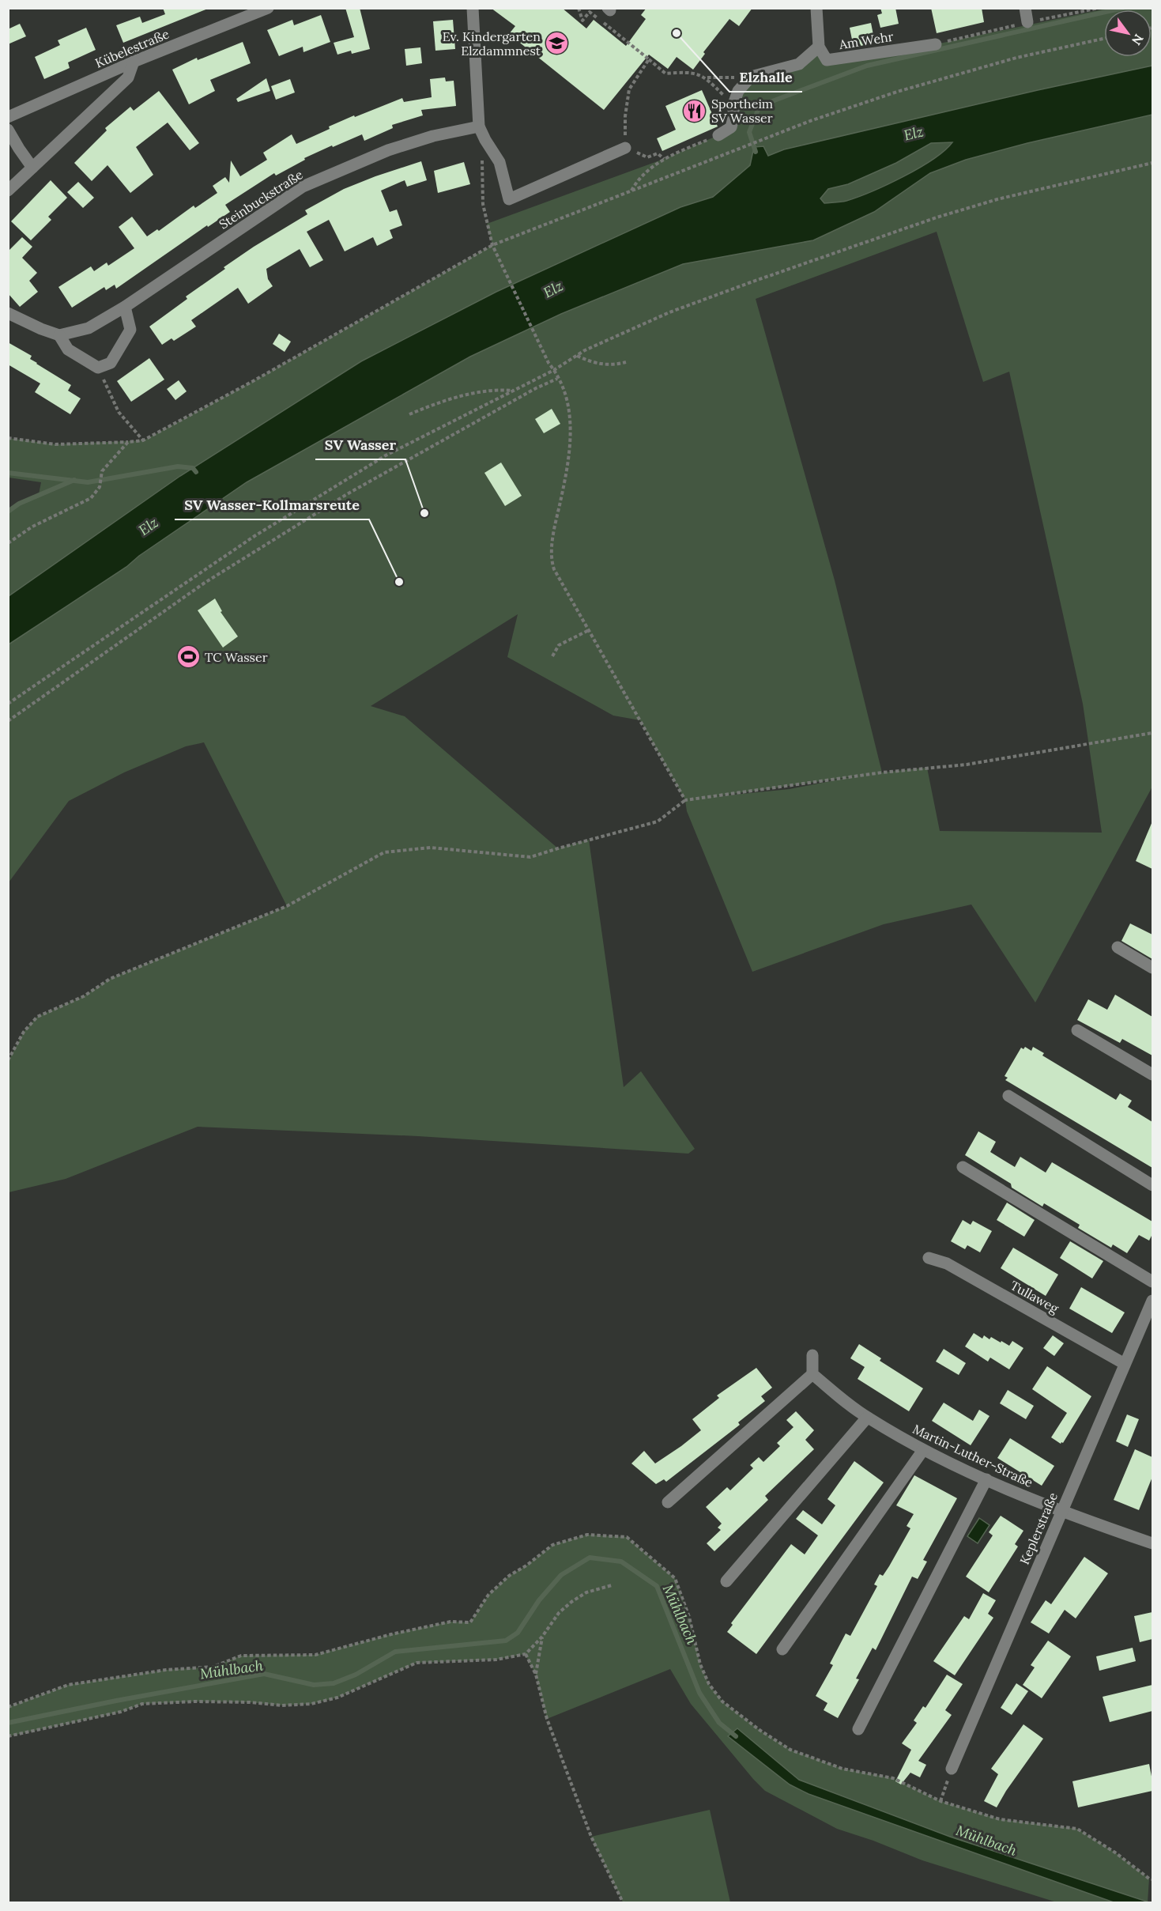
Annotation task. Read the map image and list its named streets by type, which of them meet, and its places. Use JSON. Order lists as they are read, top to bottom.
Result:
{
  "streets": {
    "street": [
      "Am Wehr",
      "Kübelestraße",
      "Steinbuckstraße",
      "Tullaweg",
      "Martin-Luther-Straße",
      "Keplerstraße"
    ]
  },
  "crossings": [
    ["Tullaweg", "Keplerstraße"],
    ["Martin-Luther-Straße", "Keplerstraße"]
  ],
  "water": ["Elz", "Mühlbach"],
  "places": {
    "other": ["Elzhalle", "SV Wasser", "SV Wasser-Kollmarsreute"],
    "school or university": ["Ev. Kindergarten Elzdammnest"],
    "restaurant": ["Sportheim SV Wasser"],
    "sports": ["TC Wasser"]
  },
  "north": "bottom right"
}
